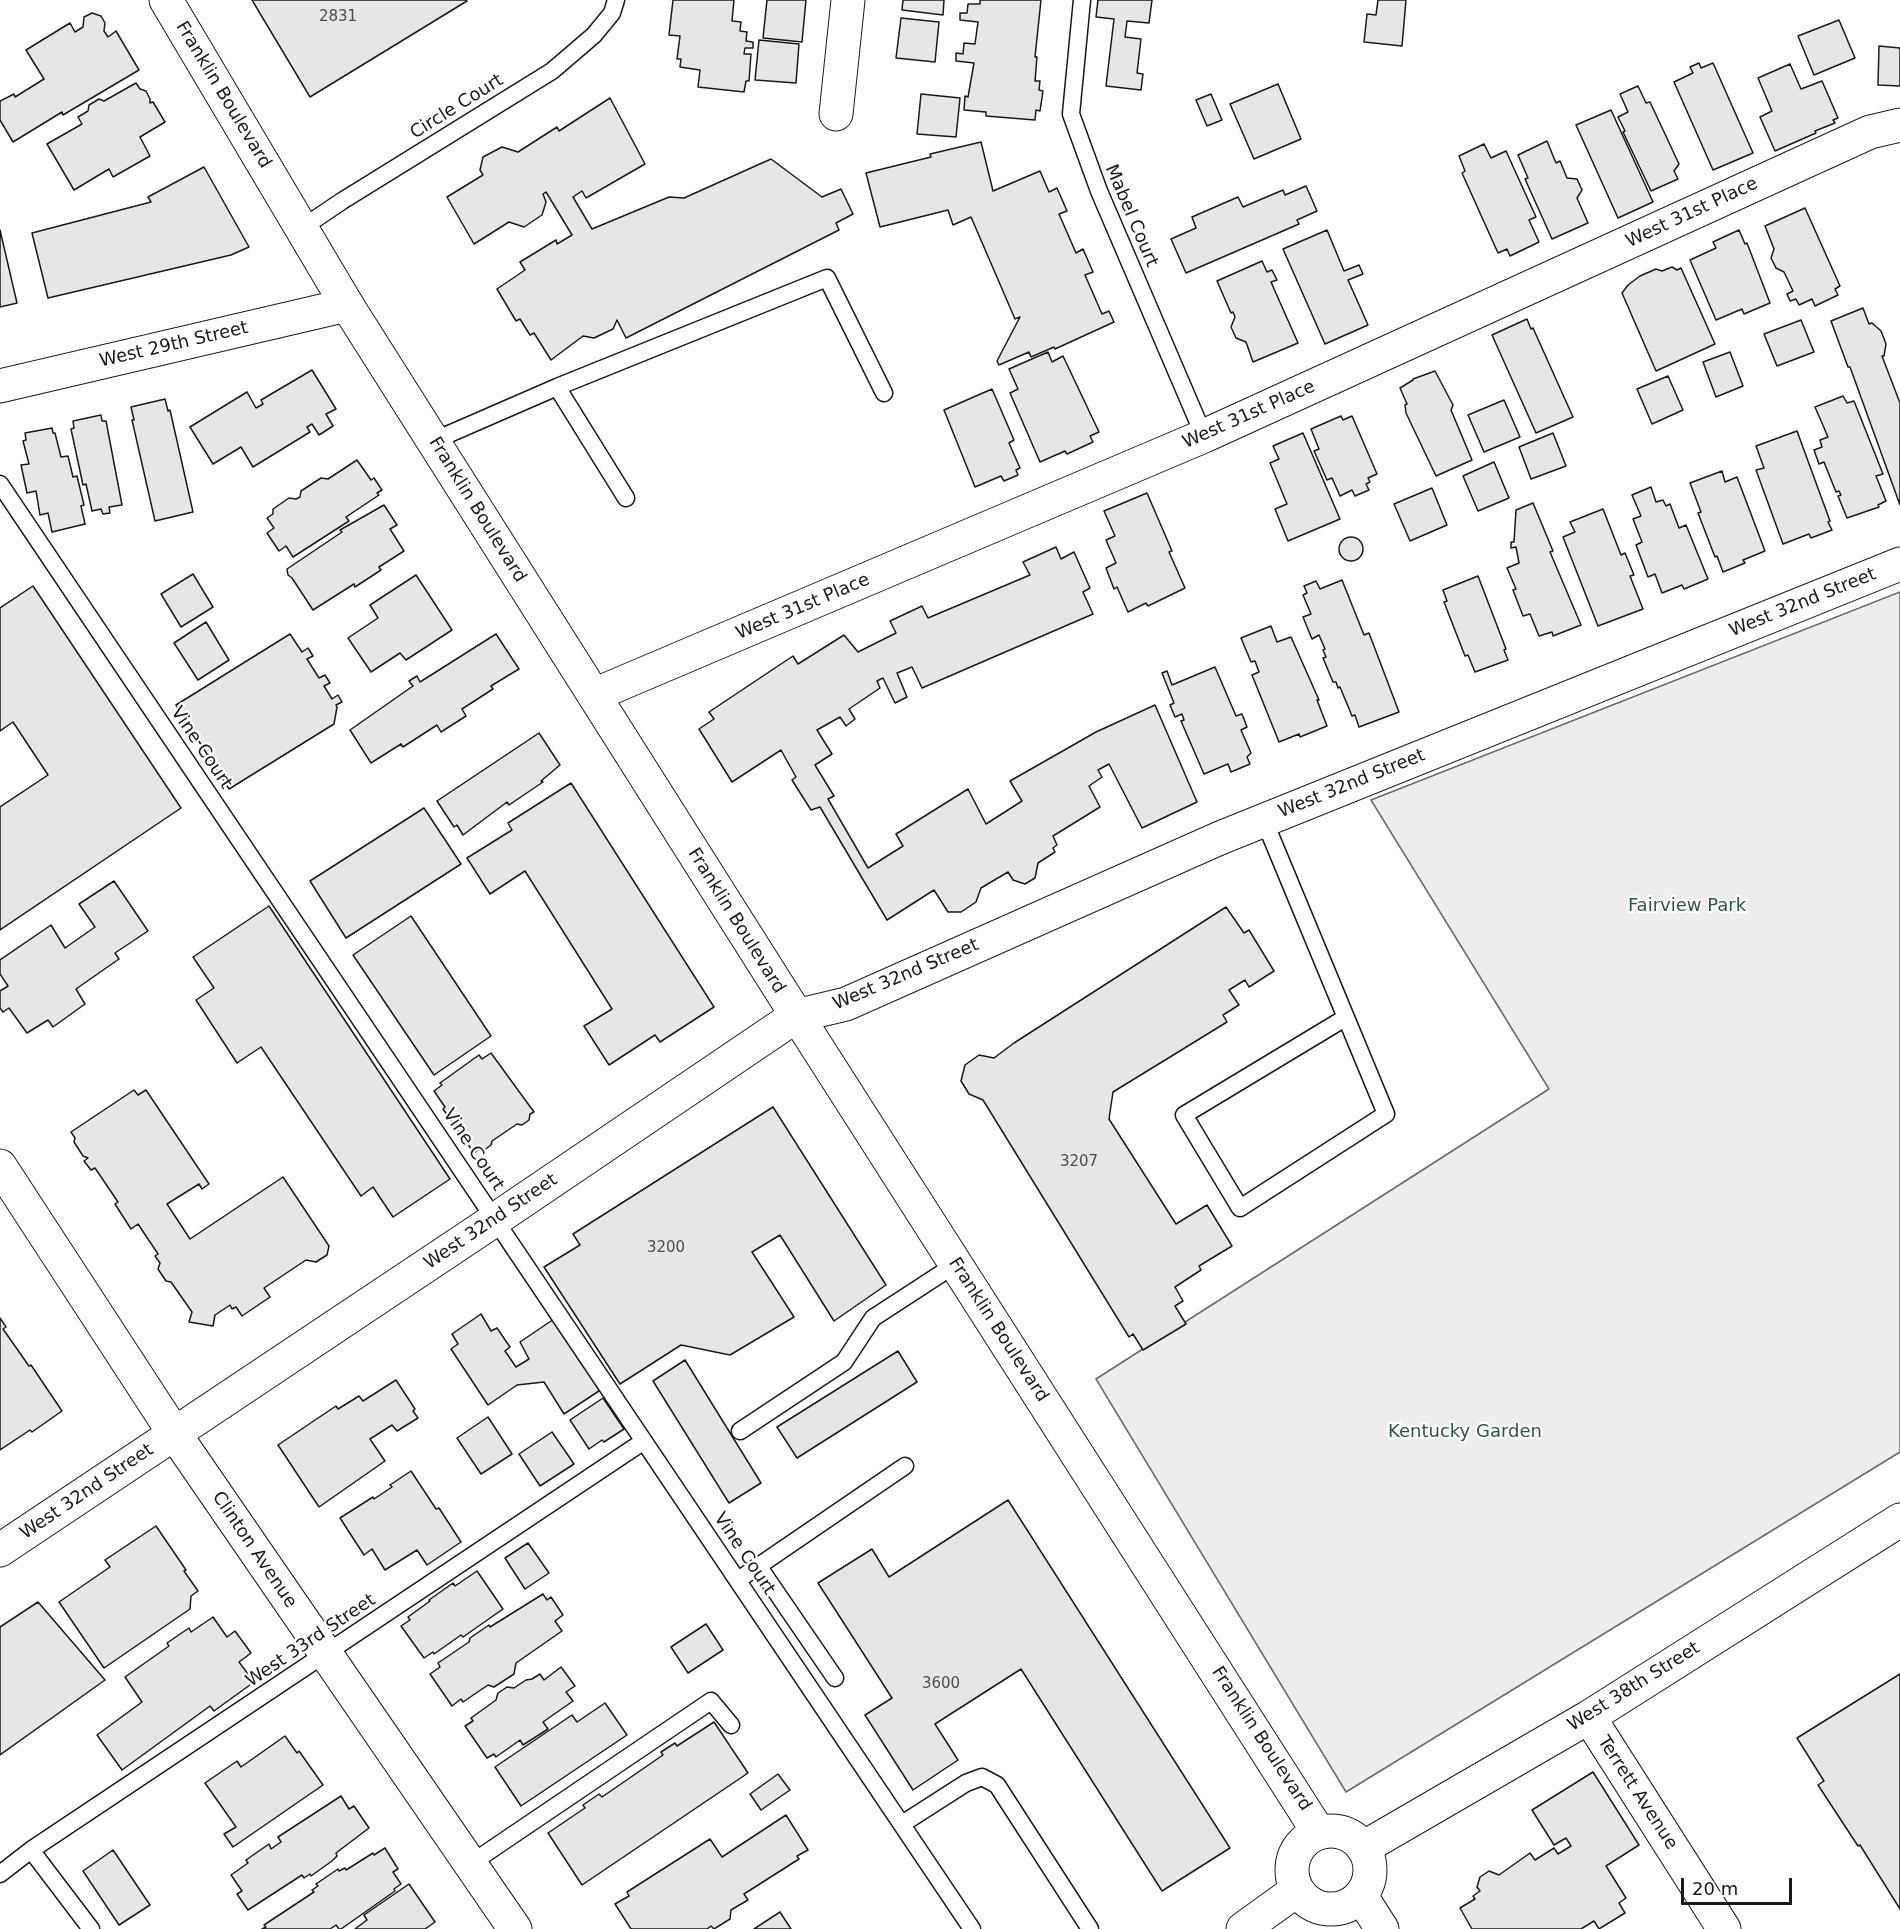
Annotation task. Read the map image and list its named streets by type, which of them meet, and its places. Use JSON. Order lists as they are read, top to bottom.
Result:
{
  "streets": {
    "street": [
      "Franklin Boulevard",
      "West 31st Place",
      "West 29th Street",
      "West 32nd Street",
      "Clinton Avenue",
      "West 38th Street",
      "Terrett Avenue"
    ],
    "lane": [
      "Circle Court",
      "Mabel Court",
      "Vine Court",
      "West 33rd Street"
    ]
  },
  "crossings": [
    ["Franklin Boulevard", "Circle Court"],
    ["Franklin Boulevard", "West 31st Place"],
    ["Franklin Boulevard", "West 29th Street"],
    ["Franklin Boulevard", "West 32nd Street"],
    ["Franklin Boulevard", "West 38th Street"],
    ["West 31st Place", "Mabel Court"],
    ["West 32nd Street", "Vine Court"],
    ["West 32nd Street", "Clinton Avenue"],
    ["Vine Court", "West 33rd Street"],
    ["Clinton Avenue", "West 33rd Street"],
    ["West 38th Street", "Terrett Avenue"]
  ],
  "parks": ["Fairview Park", "Kentucky Garden"],
  "house_numbers": [
    "2831",
    "3207",
    "3200",
    "3600"
  ],
  "scale_bar": "20 m"
}
